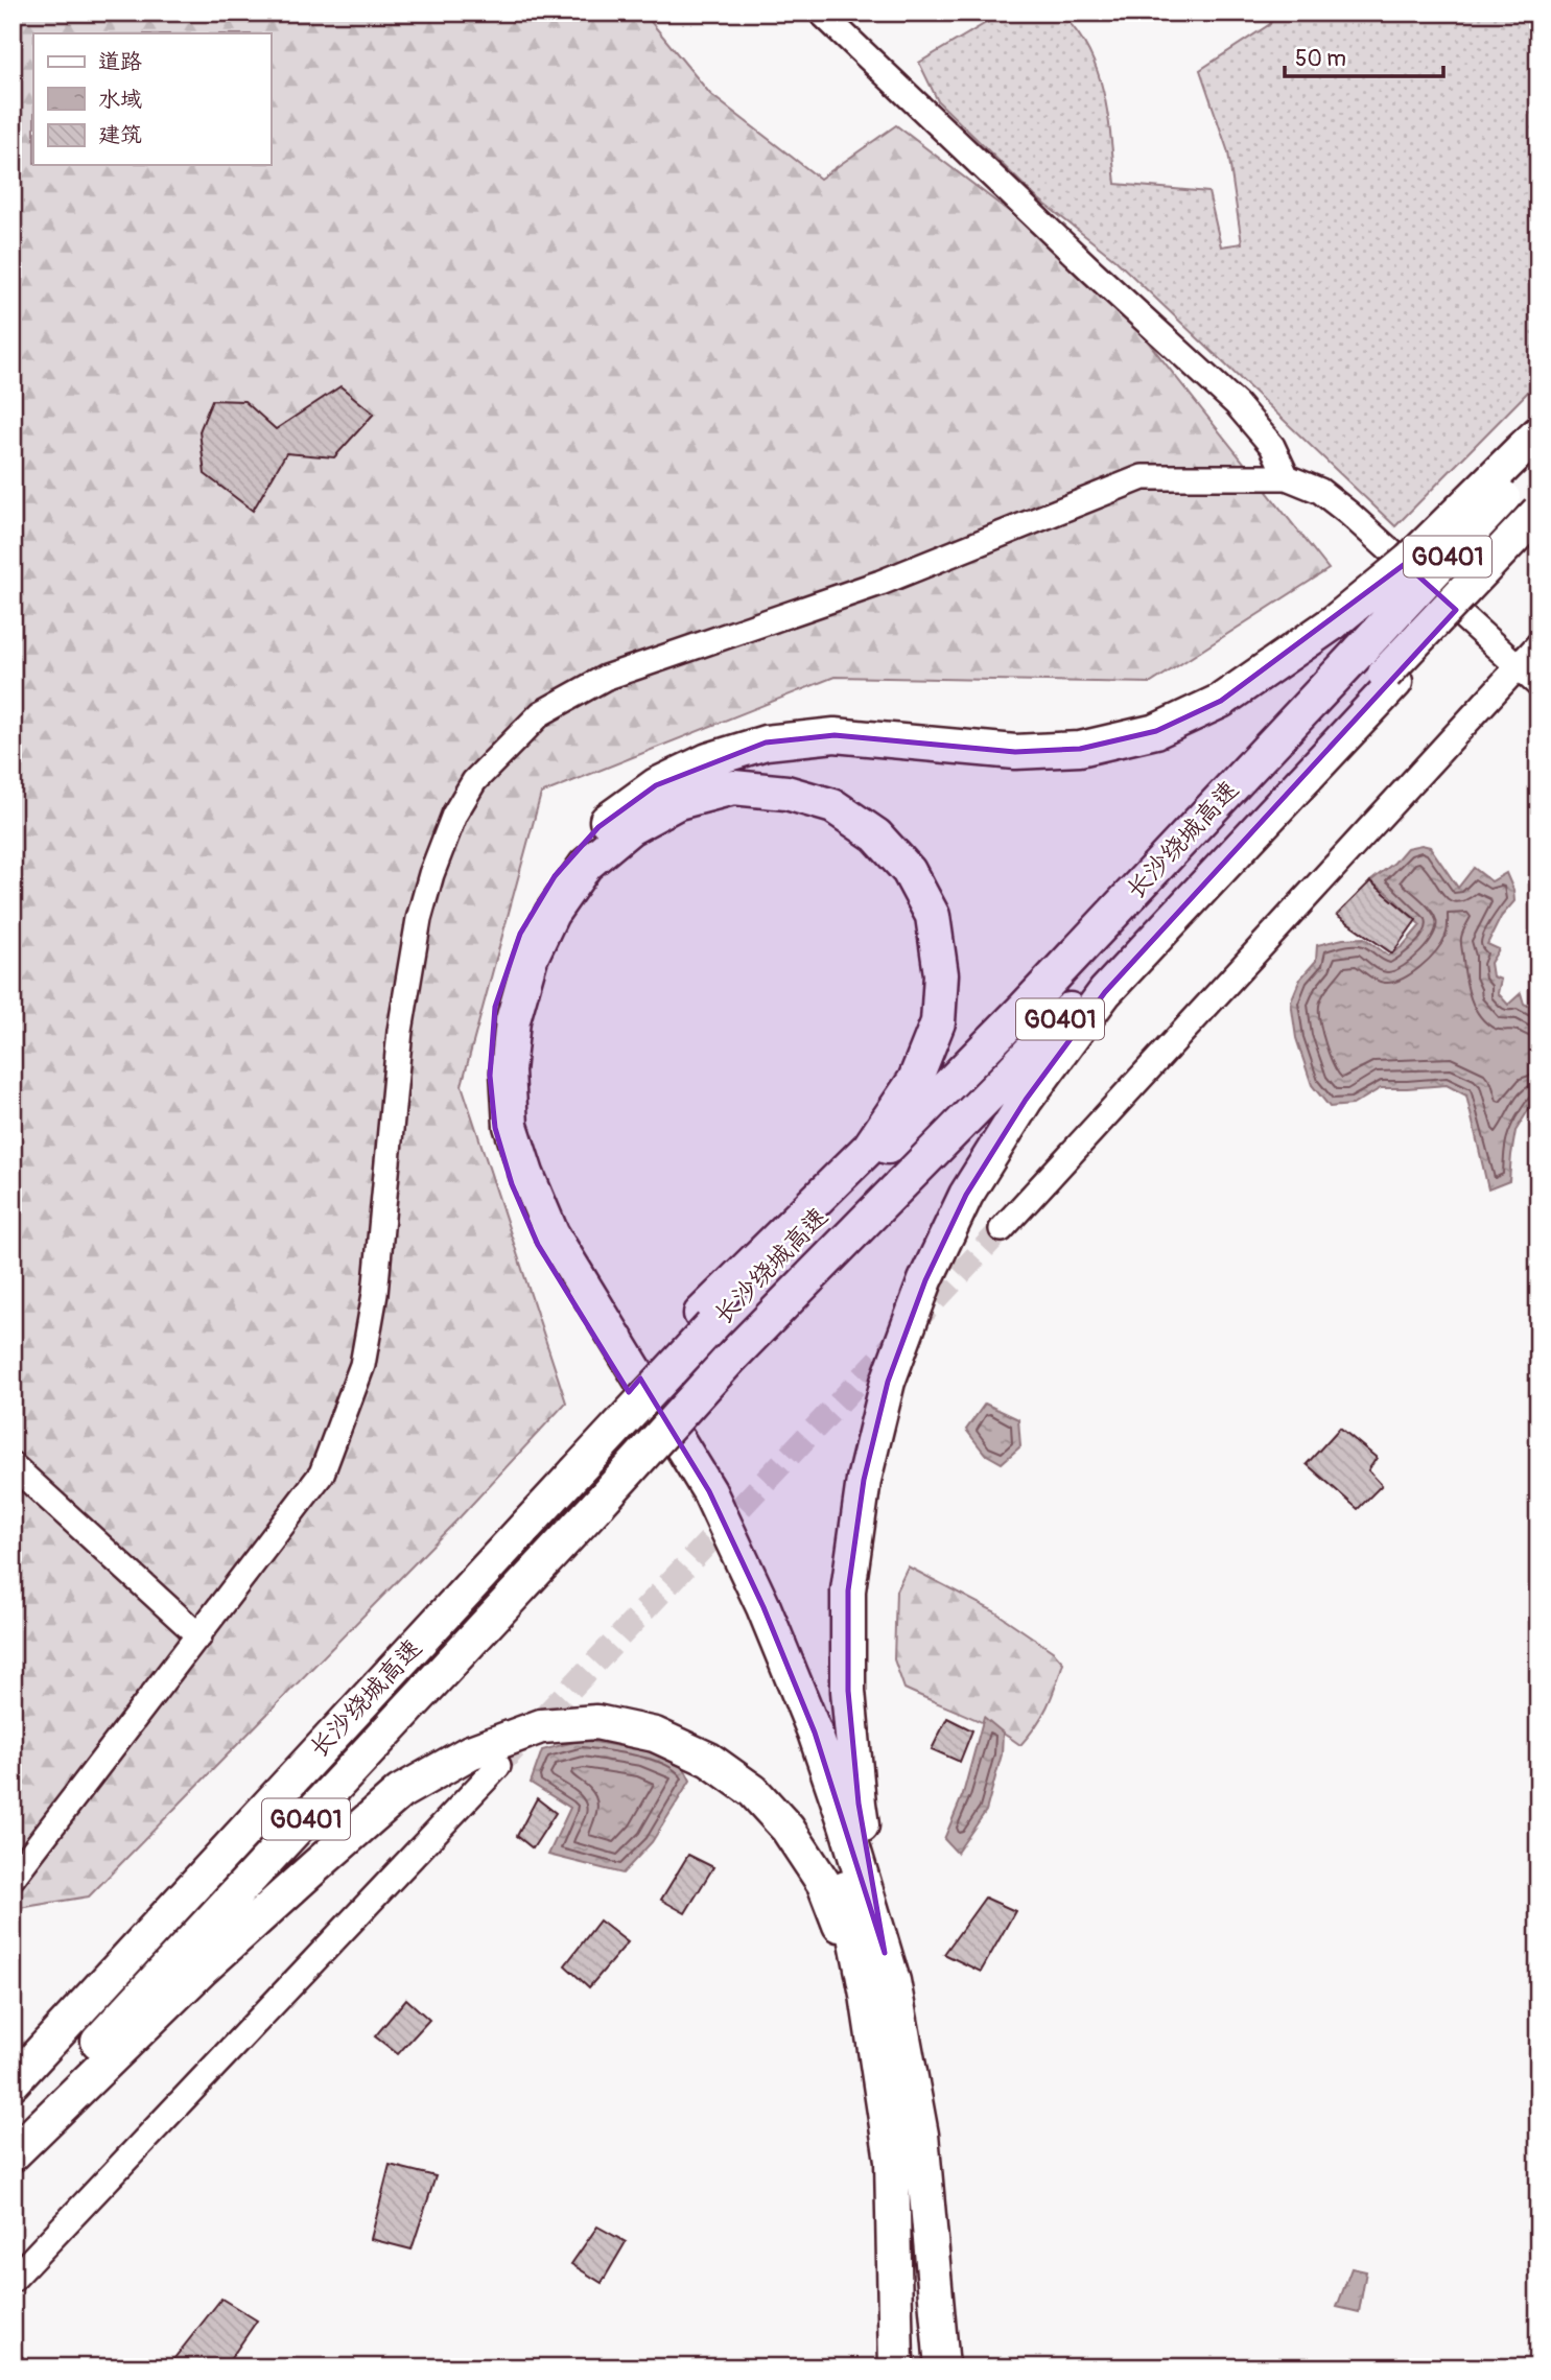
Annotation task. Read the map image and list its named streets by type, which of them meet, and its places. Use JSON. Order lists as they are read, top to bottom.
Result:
{
  "streets": {
    "highway": ["G0401", "长沙绕城高速"]
  },
  "legend": ["道路", "水域", "建筑"],
  "scale_bar": "50 m"
}
